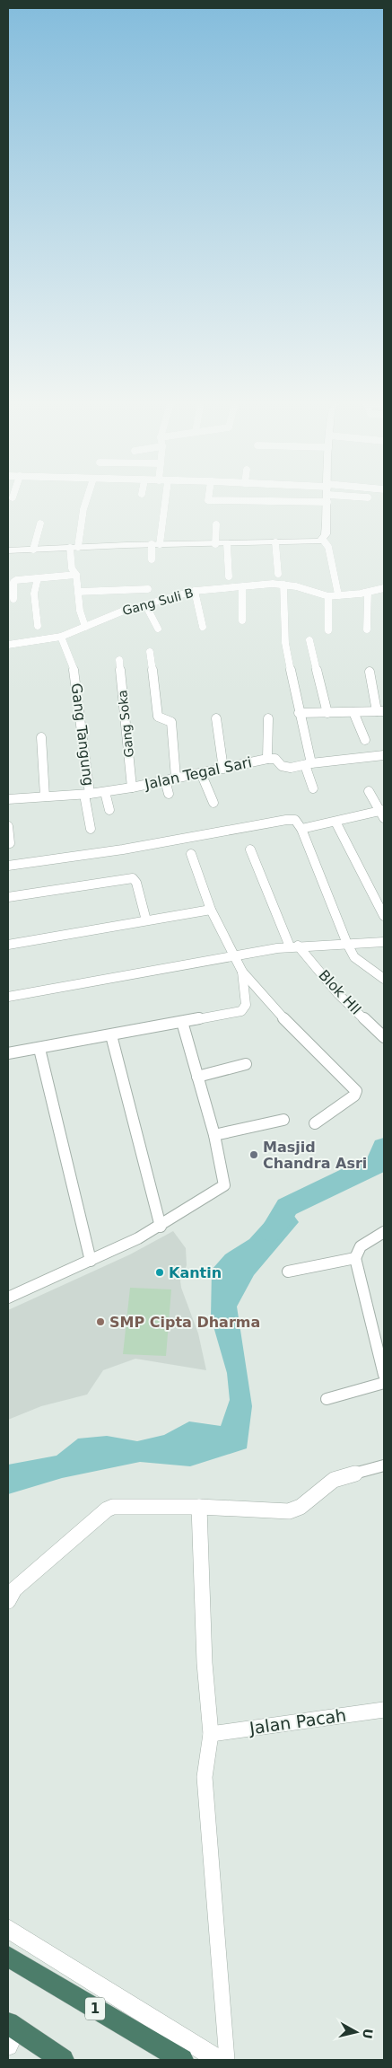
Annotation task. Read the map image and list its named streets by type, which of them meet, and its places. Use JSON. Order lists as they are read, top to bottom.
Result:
{
  "streets": {
    "highway": ["1"],
    "street": [
      "Gang Suli B",
      "Gang Soka",
      "Gang Tangung",
      "Jalan Tegal Sari",
      "Blok HII",
      "Jalan Pacah"
    ]
  },
  "crossings": [
    ["Gang Suli B", "Gang Tangung"],
    ["Gang Soka", "Jalan Tegal Sari"],
    ["Gang Tangung", "Jalan Tegal Sari"]
  ],
  "places": ["Masjid Chandra Asri", "Kantin", "SMP Cipta Dharma"],
  "north": "right"
}
